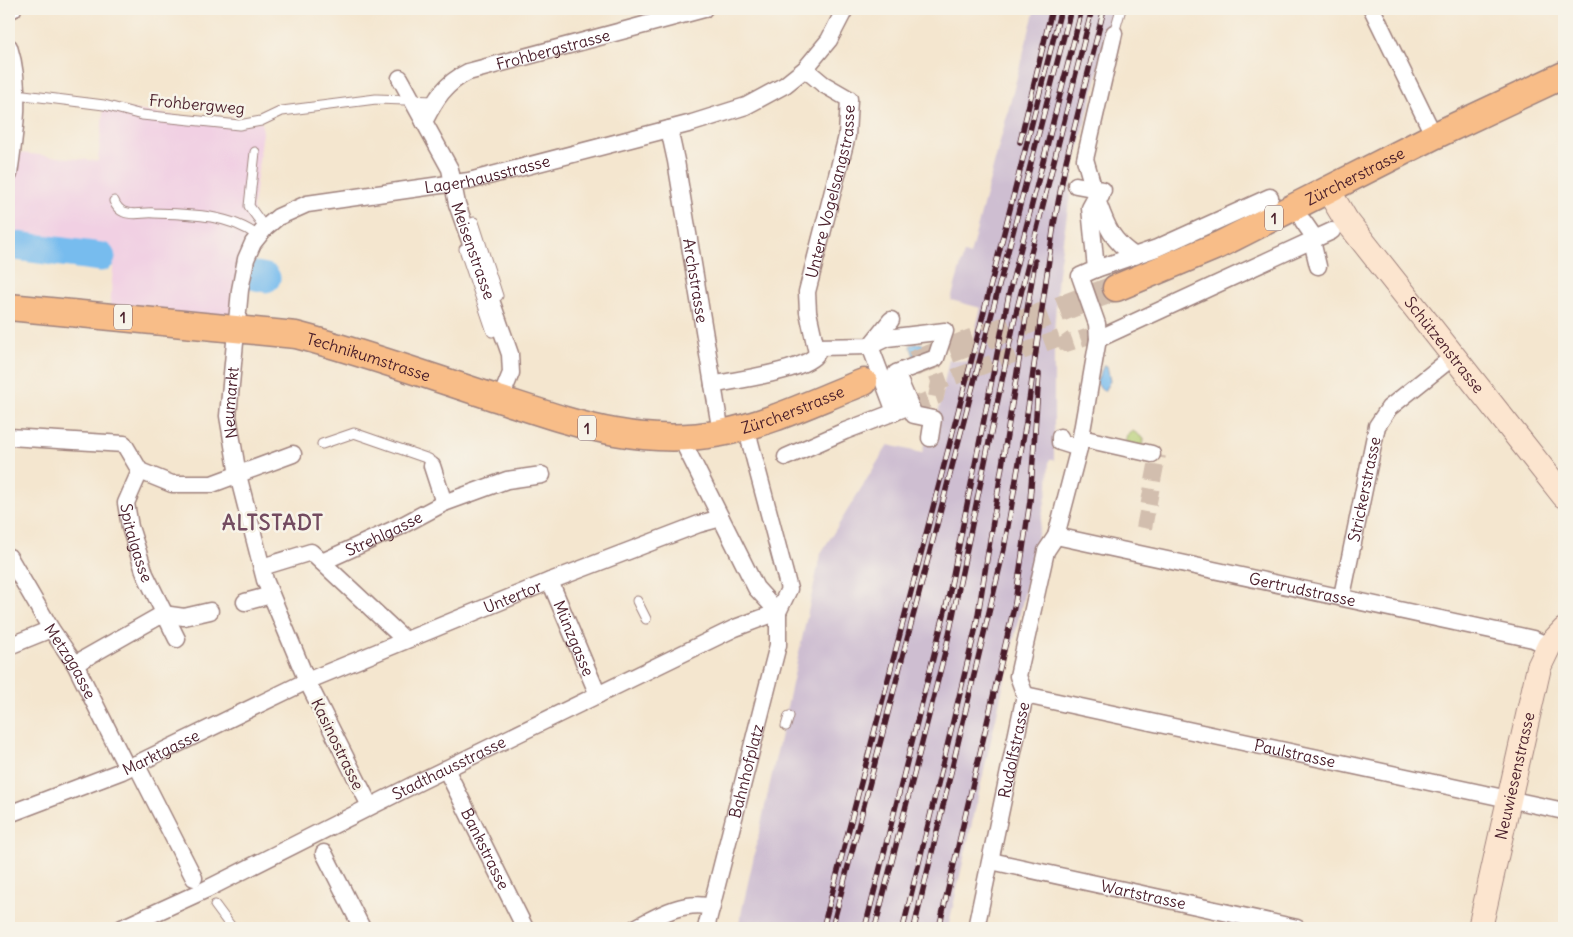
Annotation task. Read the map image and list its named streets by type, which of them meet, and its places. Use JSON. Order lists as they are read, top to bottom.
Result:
{
  "streets": {
    "main road": ["Zürcherstrasse", "1", "Technikumstrasse"],
    "street": [
      "Frohbergstrasse",
      "Lagerhausstrasse",
      "Untere Vogelsangstrasse",
      "Meisenstrasse",
      "Archstrasse",
      "Schützenstrasse",
      "Neumarkt",
      "Strickerstrasse",
      "Strehlgasse",
      "Spitalgasse",
      "Gertrudstrasse",
      "Untertor",
      "Münzgasse",
      "Metzggasse",
      "Kasinostrasse",
      "Rudolfstrasse",
      "Marktgasse",
      "Paulstrasse",
      "Stadthausstrasse",
      "Bahnhofplatz",
      "Neuwiesenstrasse",
      "Bankstrasse",
      "Wartstrasse"
    ],
    "lane": ["Frohbergweg"]
  },
  "crossings": [
    ["Frohbergstrasse", "Frohbergweg"],
    ["Frohbergstrasse", "Meisenstrasse"],
    ["Frohbergweg", "Meisenstrasse"],
    ["Lagerhausstrasse", "Untere Vogelsangstrasse"],
    ["Lagerhausstrasse", "Meisenstrasse"],
    ["Lagerhausstrasse", "Archstrasse"],
    ["Lagerhausstrasse", "Technikumstrasse"],
    ["Lagerhausstrasse", "Neumarkt"],
    ["Zürcherstrasse", "Archstrasse"],
    ["Zürcherstrasse", "Schützenstrasse"],
    ["Zürcherstrasse", "Technikumstrasse"],
    ["Zürcherstrasse", "Bahnhofplatz"],
    ["Meisenstrasse", "Technikumstrasse"],
    ["Archstrasse", "Technikumstrasse"],
    ["Schützenstrasse", "Strickerstrasse"],
    ["Technikumstrasse", "Neumarkt"],
    ["Neumarkt", "Untertor"],
    ["Neumarkt", "Kasinostrasse"],
    ["Neumarkt", "Marktgasse"],
    ["Strickerstrasse", "Gertrudstrasse"],
    ["Gertrudstrasse", "Rudolfstrasse"],
    ["Gertrudstrasse", "Neuwiesenstrasse"],
    ["Untertor", "Münzgasse"],
    ["Untertor", "Kasinostrasse"],
    ["Untertor", "Marktgasse"],
    ["Münzgasse", "Stadthausstrasse"],
    ["Metzggasse", "Marktgasse"],
    ["Kasinostrasse", "Marktgasse"],
    ["Kasinostrasse", "Stadthausstrasse"],
    ["Rudolfstrasse", "Paulstrasse"],
    ["Rudolfstrasse", "Wartstrasse"],
    ["Paulstrasse", "Neuwiesenstrasse"],
    ["Stadthausstrasse", "Bahnhofplatz"],
    ["Stadthausstrasse", "Bankstrasse"]
  ],
  "districts": ["ALTSTADT"]
}
